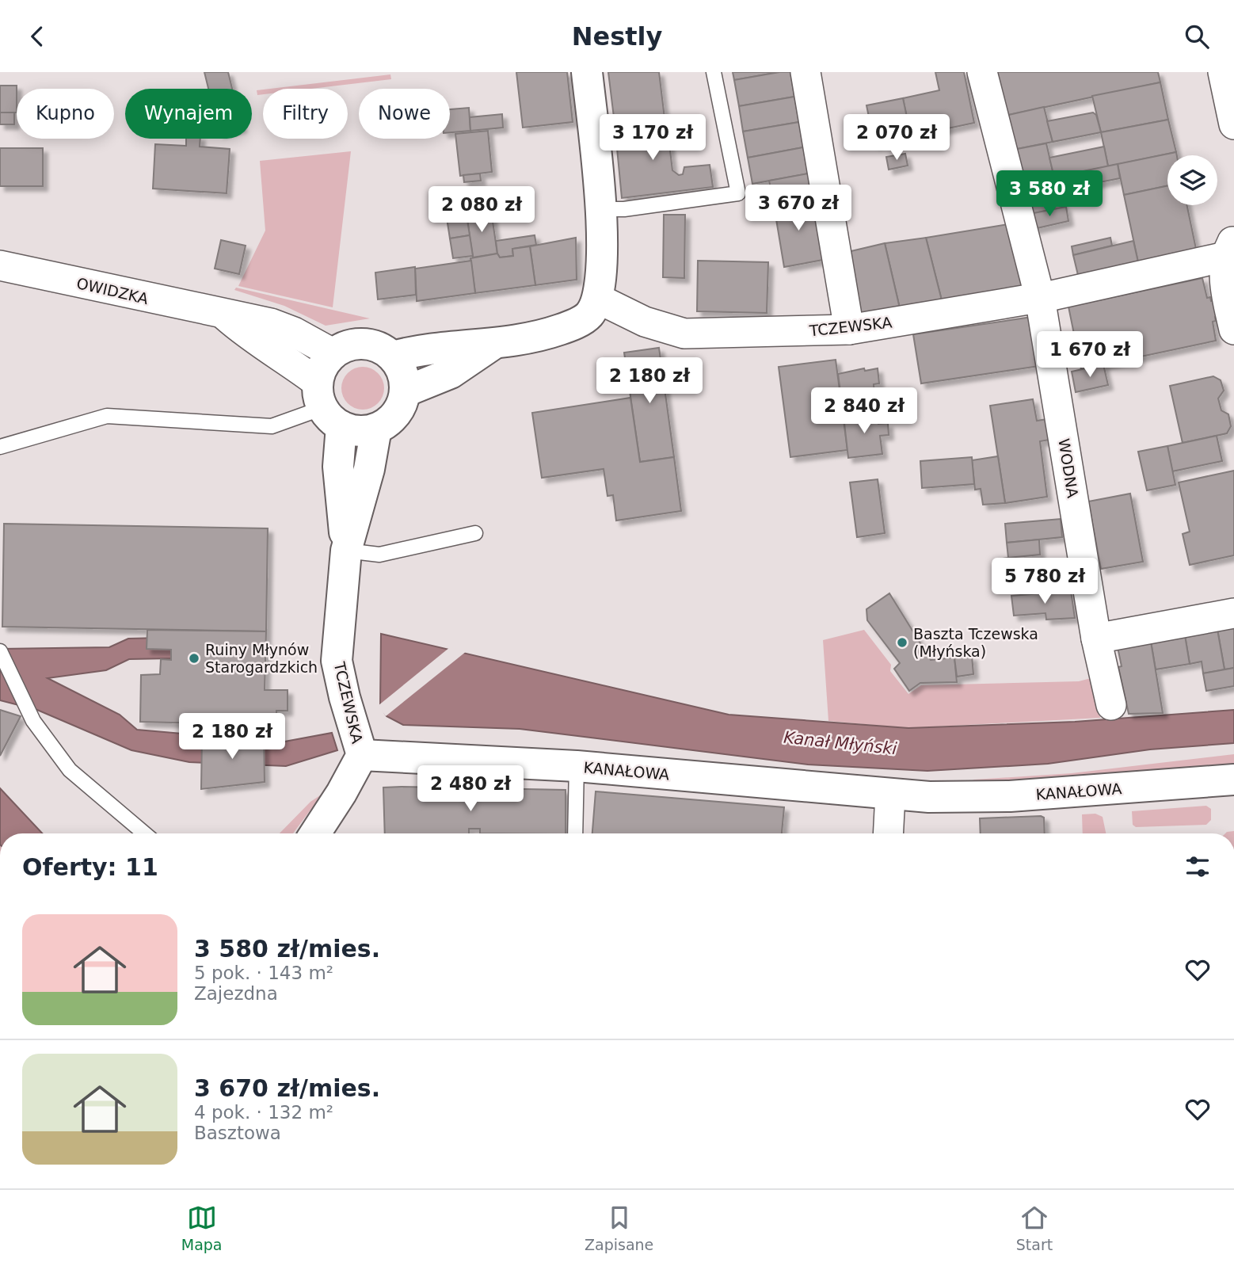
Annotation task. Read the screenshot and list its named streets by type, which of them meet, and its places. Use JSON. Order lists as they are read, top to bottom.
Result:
{
  "streets": {
    "street": [
      "OWIDZKA",
      "TCZEWSKA",
      "WODNA",
      "KANAŁOWA"
    ]
  },
  "crossings": [
    ["OWIDZKA", "TCZEWSKA"],
    ["TCZEWSKA", "WODNA"],
    ["TCZEWSKA", "KANAŁOWA"]
  ],
  "water": ["Kanał Młyński"],
  "places": ["Baszta Tczewska (Młyńska)", "Ruiny Młynów Starogardzkich"],
  "page": {
    "header": "Nestly",
    "chip": [
      "Kupno",
      "Wynajem",
      "Filtry",
      "Nowe"
    ],
    "price": [
      "3 170 zł",
      "2 070 zł",
      "3 580 zł",
      "3 670 zł",
      "2 080 zł",
      "1 670 zł",
      "2 180 zł",
      "2 840 zł",
      "5 780 zł",
      "2 180 zł",
      "2 480 zł"
    ],
    "heading": "Oferty: 11",
    "list": [
      {
        "name": "3 580 zł/mies.",
        "note": "5 pok. · 143 m² · Zajezdna"
      },
      {
        "name": "3 670 zł/mies.",
        "note": "4 pok. · 132 m² · Basztowa"
      }
    ],
    "tabs": ["Mapa", "Zapisane", "Start"]
  }
}
